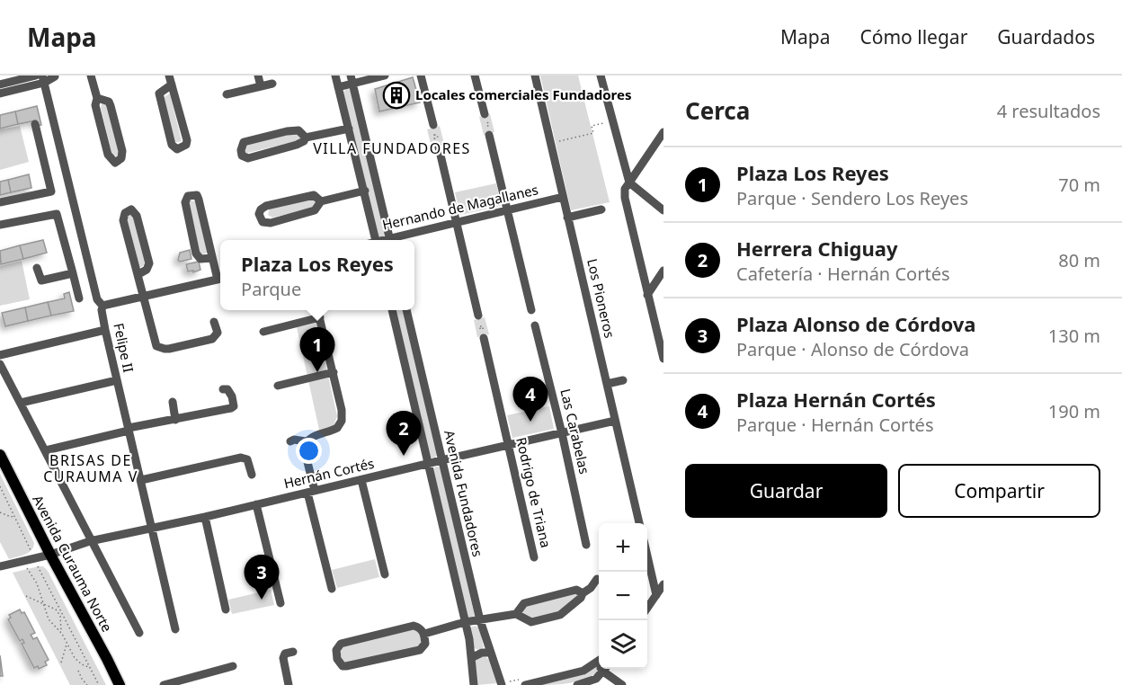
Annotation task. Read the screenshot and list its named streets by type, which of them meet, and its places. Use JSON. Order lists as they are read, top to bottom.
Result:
{
  "streets": {
    "main road": ["Avenida Curauma Norte"],
    "street": [
      "Hernando de Magallanes",
      "Los Pioneros",
      "Felipe II",
      "Las Carabelas",
      "Hernán Cortés",
      "Rodrigo de Triana",
      "Avenida Fundadores"
    ]
  },
  "crossings": [
    ["Hernando de Magallanes", "Los Pioneros"],
    ["Los Pioneros", "Hernán Cortés"],
    ["Felipe II", "Hernán Cortés"],
    ["Las Carabelas", "Hernán Cortés"],
    ["Hernán Cortés", "Rodrigo de Triana"],
    ["Hernán Cortés", "Avenida Fundadores"],
    ["Hernán Cortés", "Avenida Curauma Norte"]
  ],
  "districts": ["VILLA FUNDADORES", "BRISAS DE CURAUMA V"],
  "places": {
    "building": ["Locales comerciales Fundadores"]
  },
  "page": {
    "header": "Mapa",
    "nav": ["Mapa", "Cómo llegar", "Guardados"],
    "heading": ["Cerca", "4 resultados"],
    "list": [
      {
        "mark": "1",
        "name": "Plaza Los Reyes",
        "note": "Parque · Sendero Los Reyes",
        "value": "70 m"
      },
      {
        "mark": "2",
        "name": "Herrera Chiguay",
        "note": "Cafetería · Hernán Cortés",
        "value": "80 m"
      },
      {
        "mark": "3",
        "name": "Plaza Alonso de Córdova",
        "note": "Parque · Alonso de Córdova",
        "value": "130 m"
      },
      {
        "mark": "4",
        "name": "Plaza Hernán Cortés",
        "note": "Parque · Hernán Cortés",
        "value": "190 m"
      }
    ],
    "popup": ["Plaza Los Reyes", "Parque"],
    "pins": [
      "1",
      "4",
      "2",
      "3"
    ],
    "buttons": ["Guardar", "Compartir"],
    "map_buttons": ["+", "−"]
  }
}
